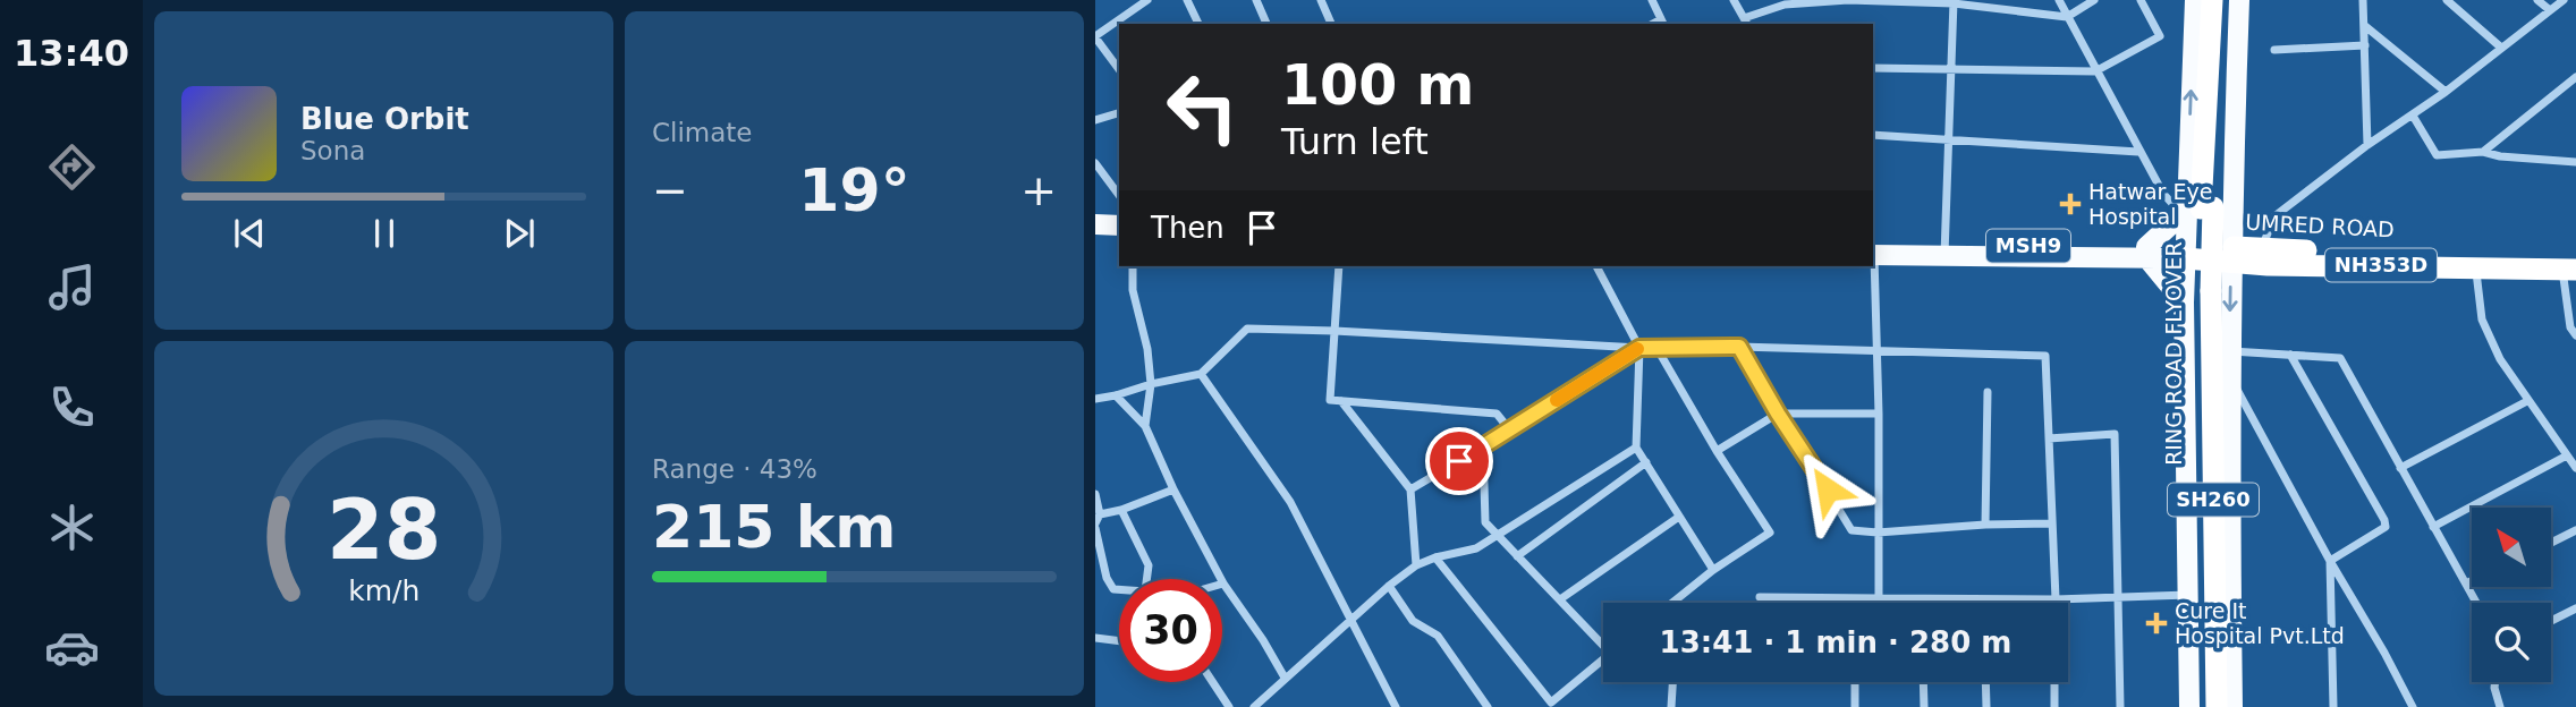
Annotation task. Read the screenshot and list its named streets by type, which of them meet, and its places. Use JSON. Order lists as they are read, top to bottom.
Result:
{
  "streets": {
    "highway": [
      "UMRED ROAD",
      "NH353D",
      "RING ROAD FLYOVER",
      "SH260"
    ],
    "main road": ["MSH9"]
  },
  "crossings": [
    ["UMRED ROAD", "NH353D"]
  ],
  "places": {
    "health": ["Hatwar Eye Hospital", "Cure It Hospital Pvt.Ltd"]
  },
  "north": "top left",
  "page": {
    "tabs": "13:40",
    "tile": [
      "Climate",
      ["Range · 43%", "215 km"]
    ],
    "turn": ["100 m", "Turn left"],
    "song": ["Blue Orbit", "Sona"],
    "heat": ["−", "19°", "+"],
    "then": "Then",
    "limit": "30",
    "trip": "13:41 · 1 min · 280 m",
    "gauge": ["28", "km/h"]
  }
}
